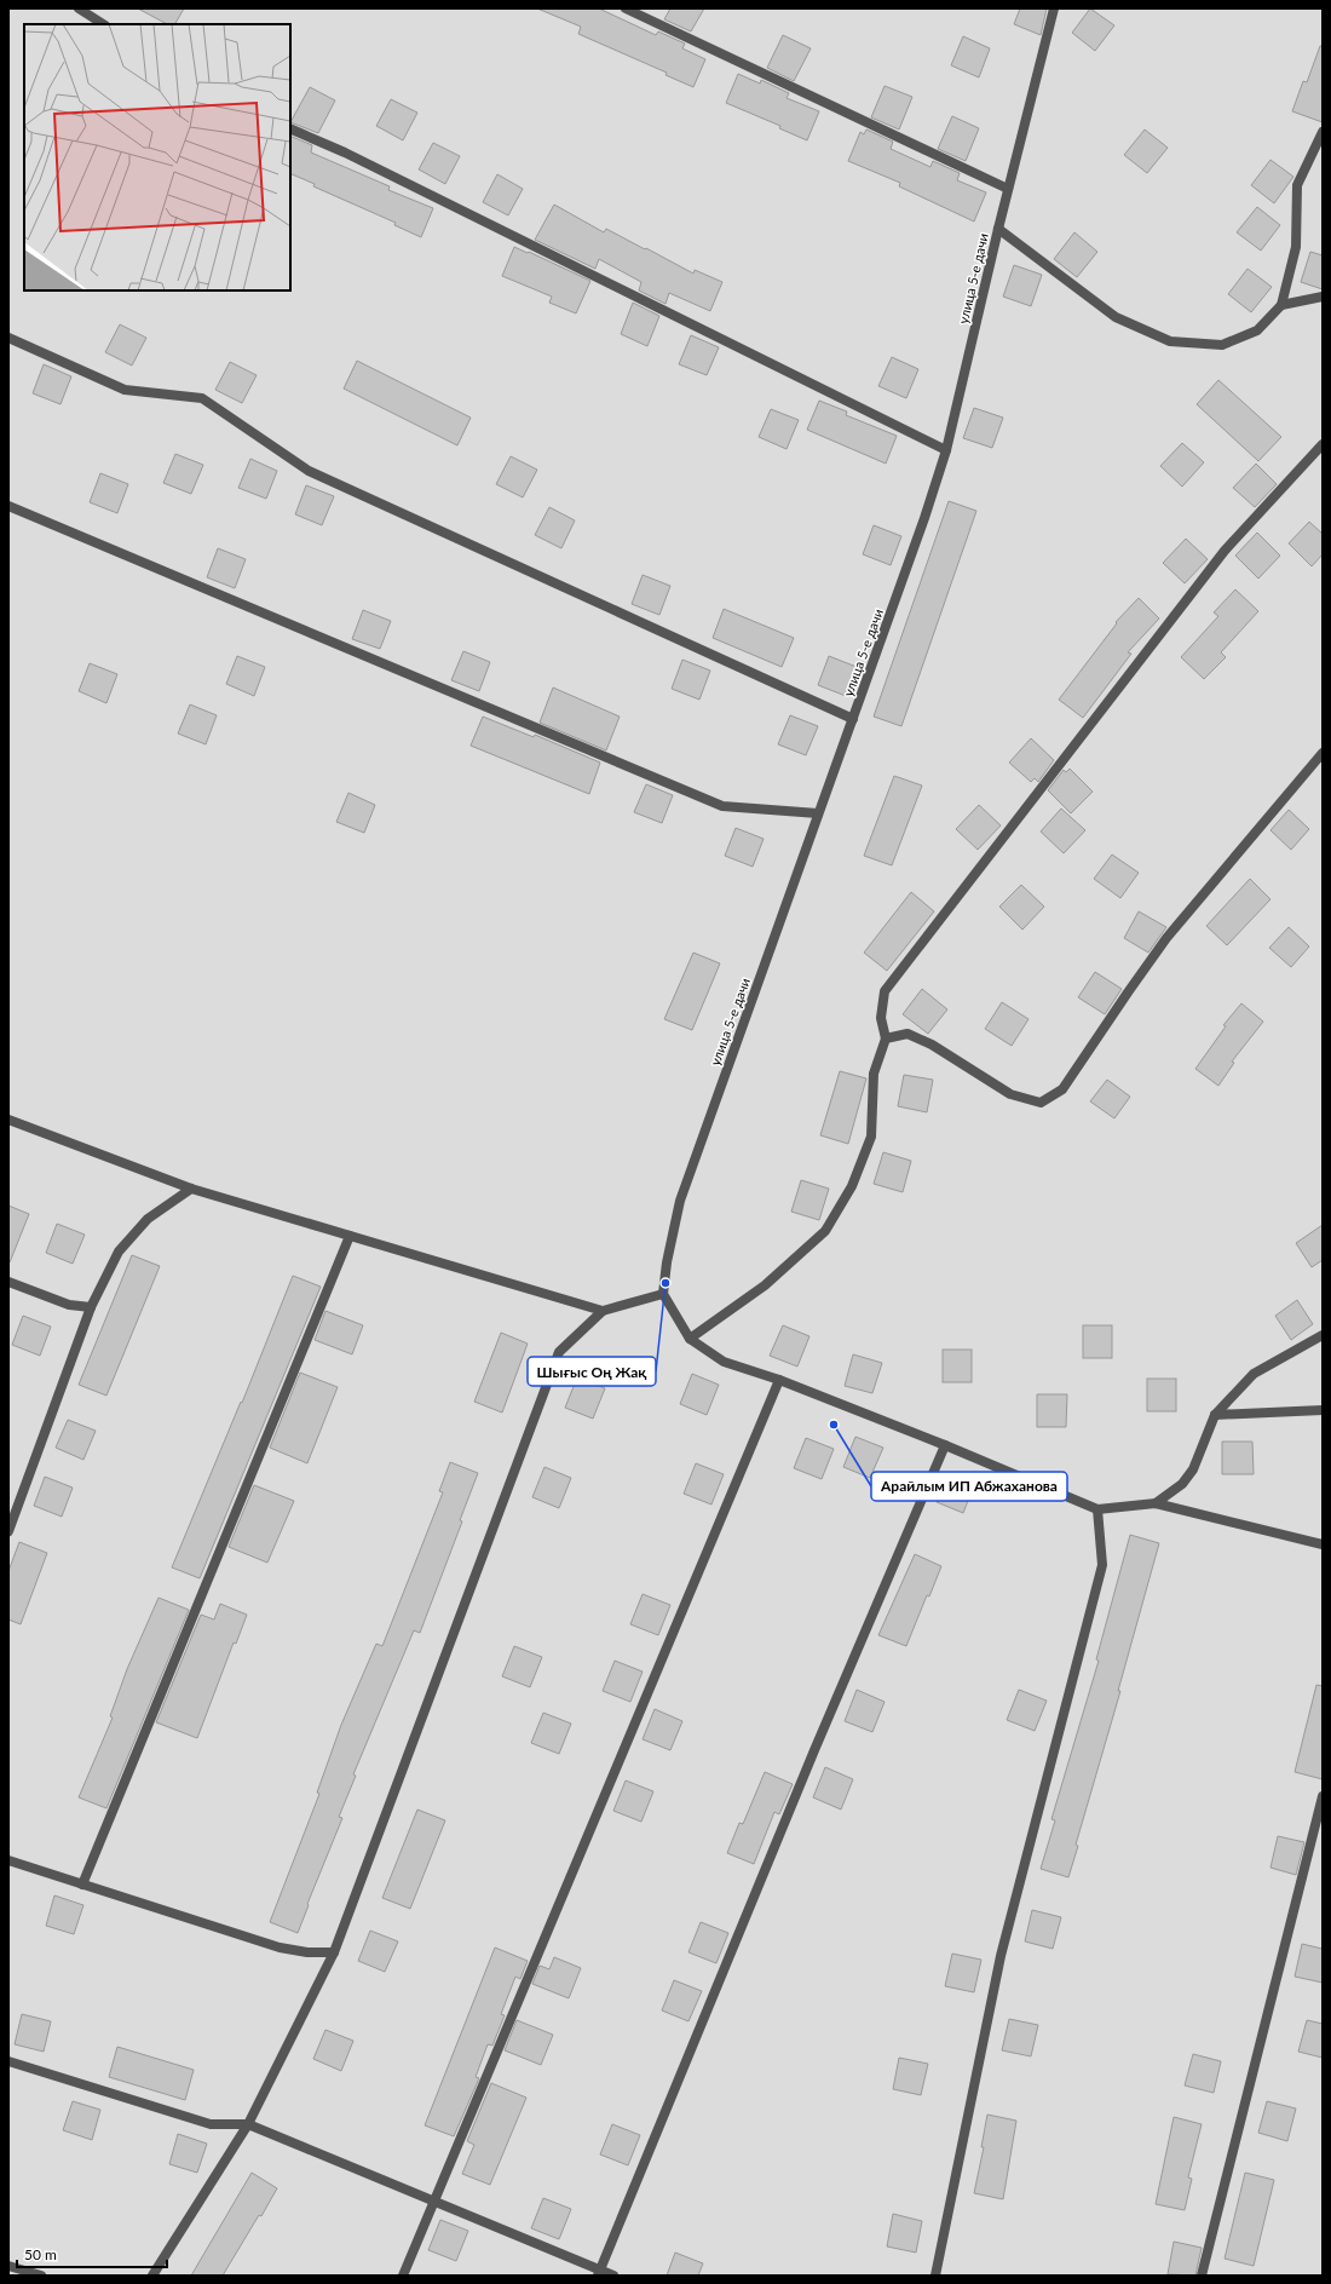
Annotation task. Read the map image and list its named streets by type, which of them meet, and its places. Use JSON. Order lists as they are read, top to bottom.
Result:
{
  "streets": {
    "street": ["улица 5-е дачи"]
  },
  "places": ["Шығыс Оң Жақ", "Арайлым ИП Абжаханова"],
  "scale_bar": "50 m"
}
